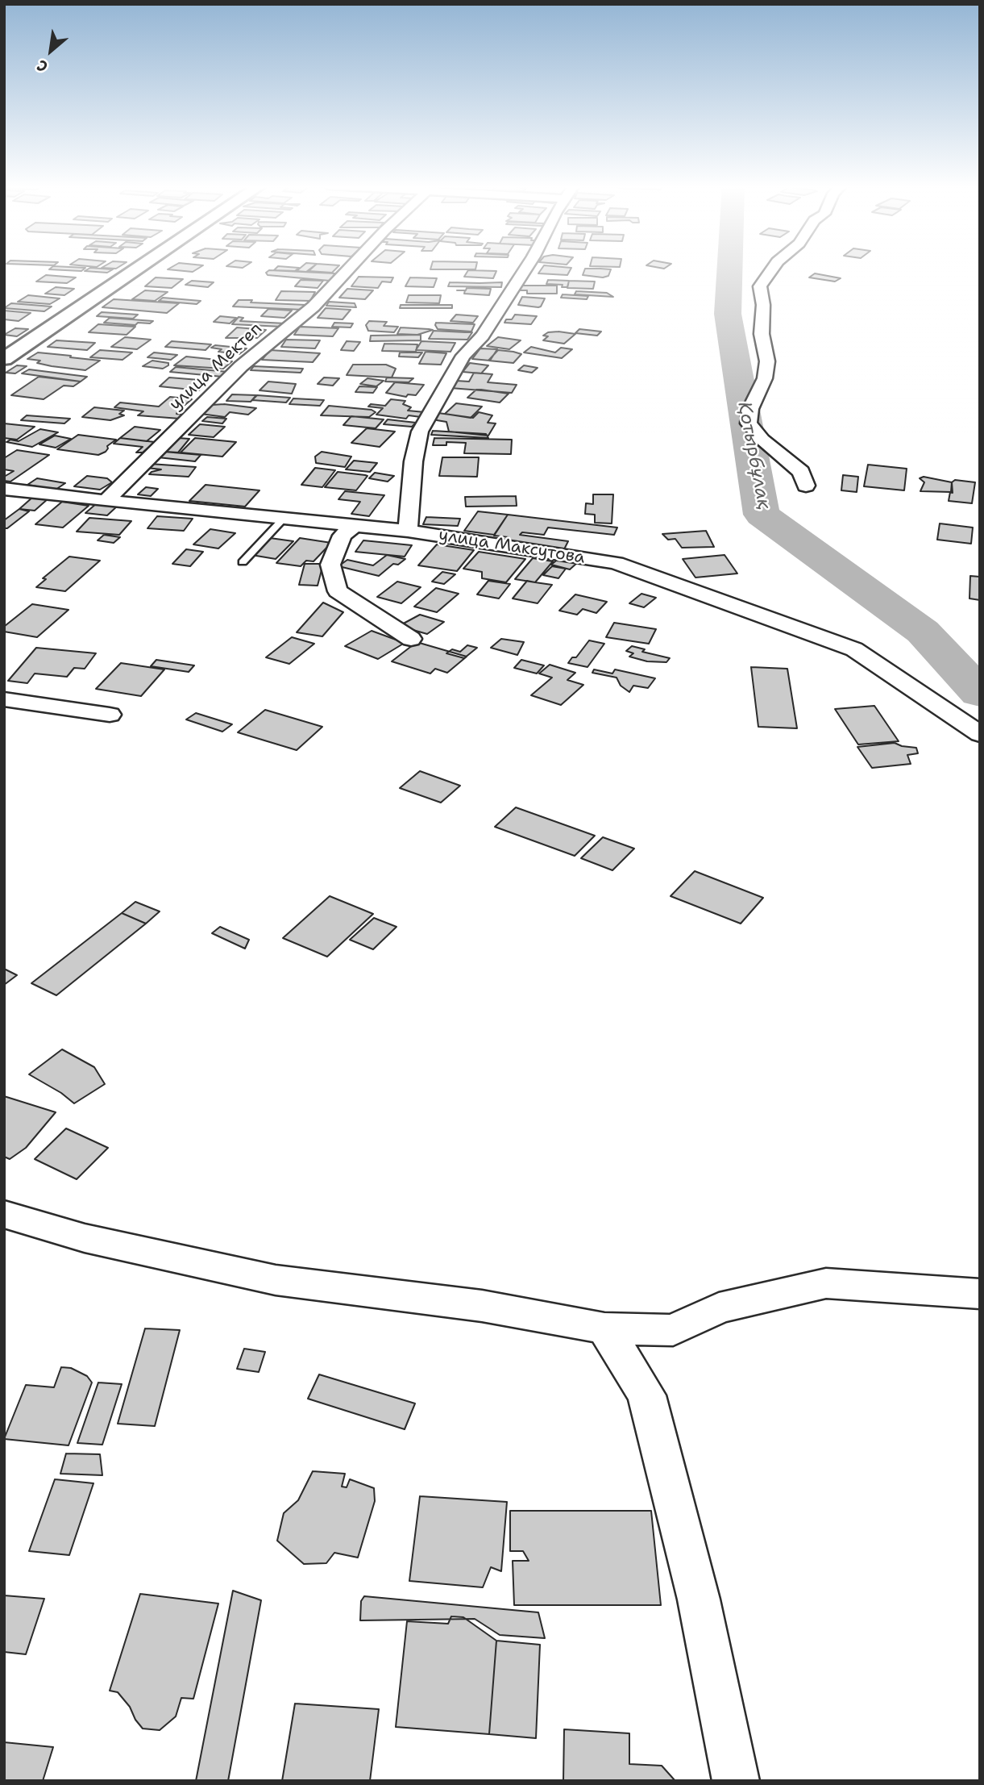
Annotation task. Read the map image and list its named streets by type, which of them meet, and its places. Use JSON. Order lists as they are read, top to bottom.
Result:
{
  "streets": {
    "street": ["улица Мектеп", "улица Максутова"]
  },
  "crossings": [
    ["улица Мектеп", "улица Максутова"]
  ],
  "water": ["Қотырбұлақ"],
  "north": "bottom left"
}
